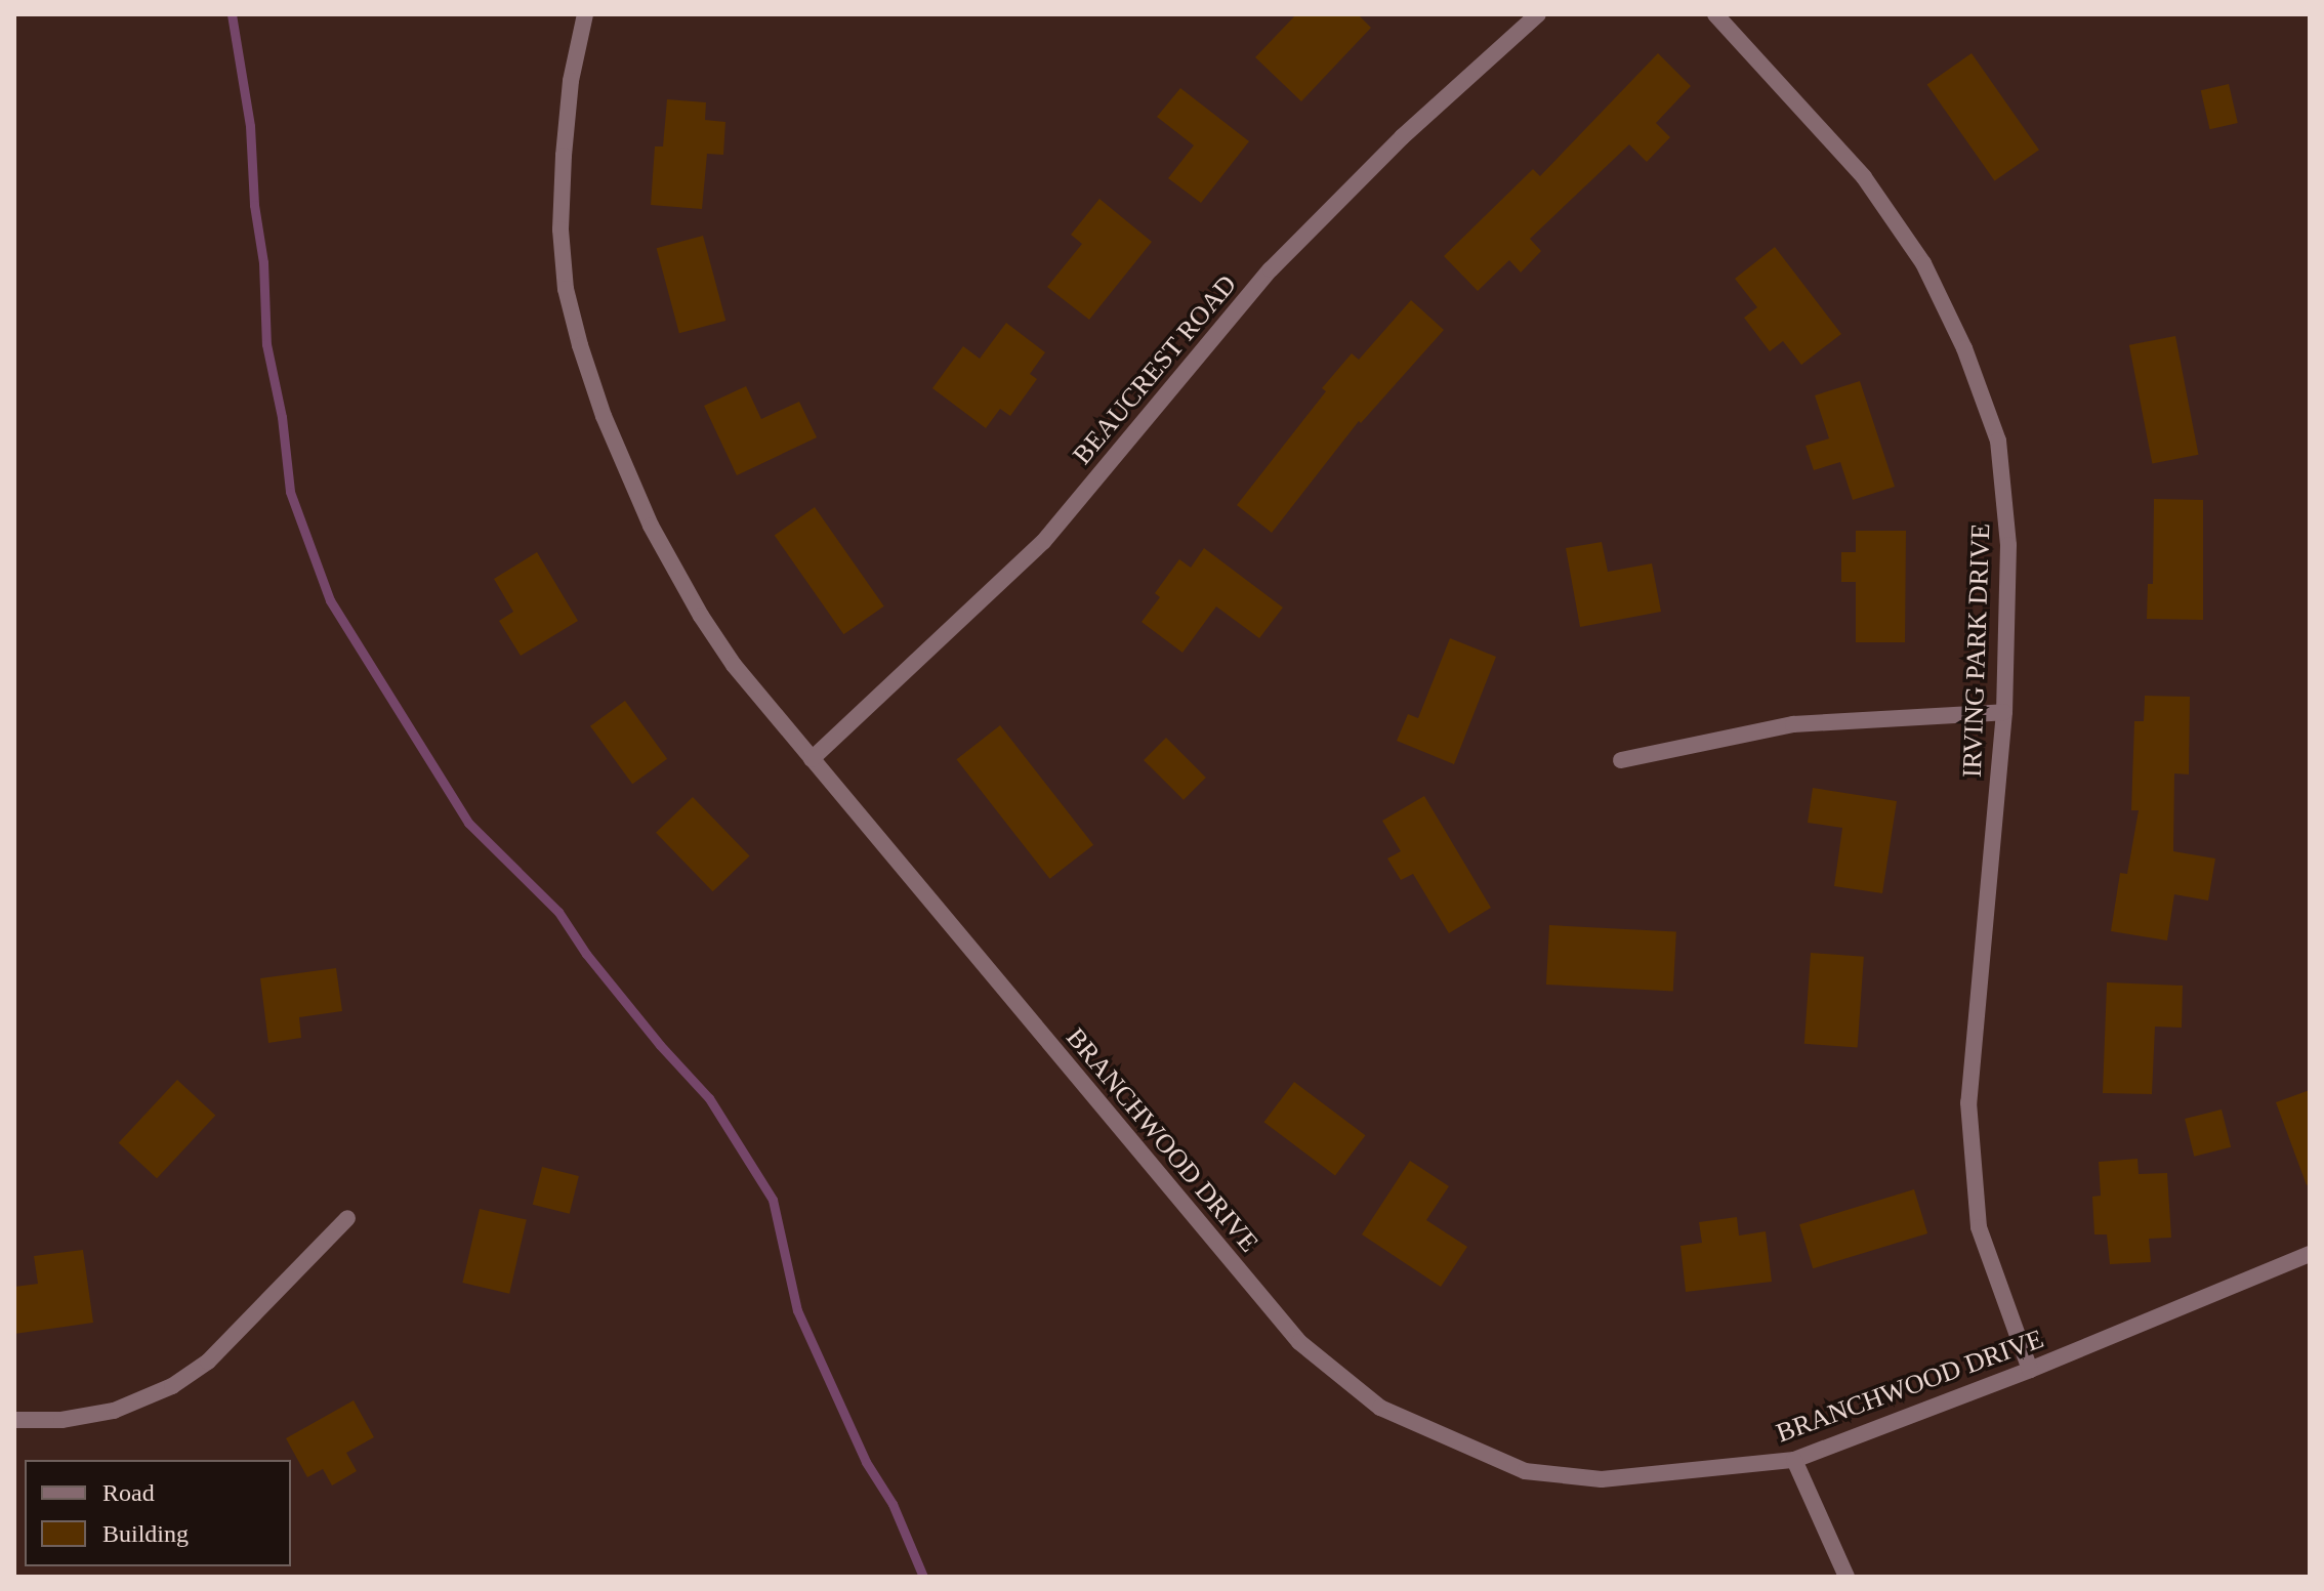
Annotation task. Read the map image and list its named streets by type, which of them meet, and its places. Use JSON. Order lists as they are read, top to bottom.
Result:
{
  "streets": {
    "street": ["BEAUCREST ROAD", "IRVING PARK DRIVE", "BRANCHWOOD DRIVE"]
  },
  "crossings": [
    ["BEAUCREST ROAD", "BRANCHWOOD DRIVE"],
    ["IRVING PARK DRIVE", "BRANCHWOOD DRIVE"]
  ],
  "legend": ["Road", "Building"]
}
